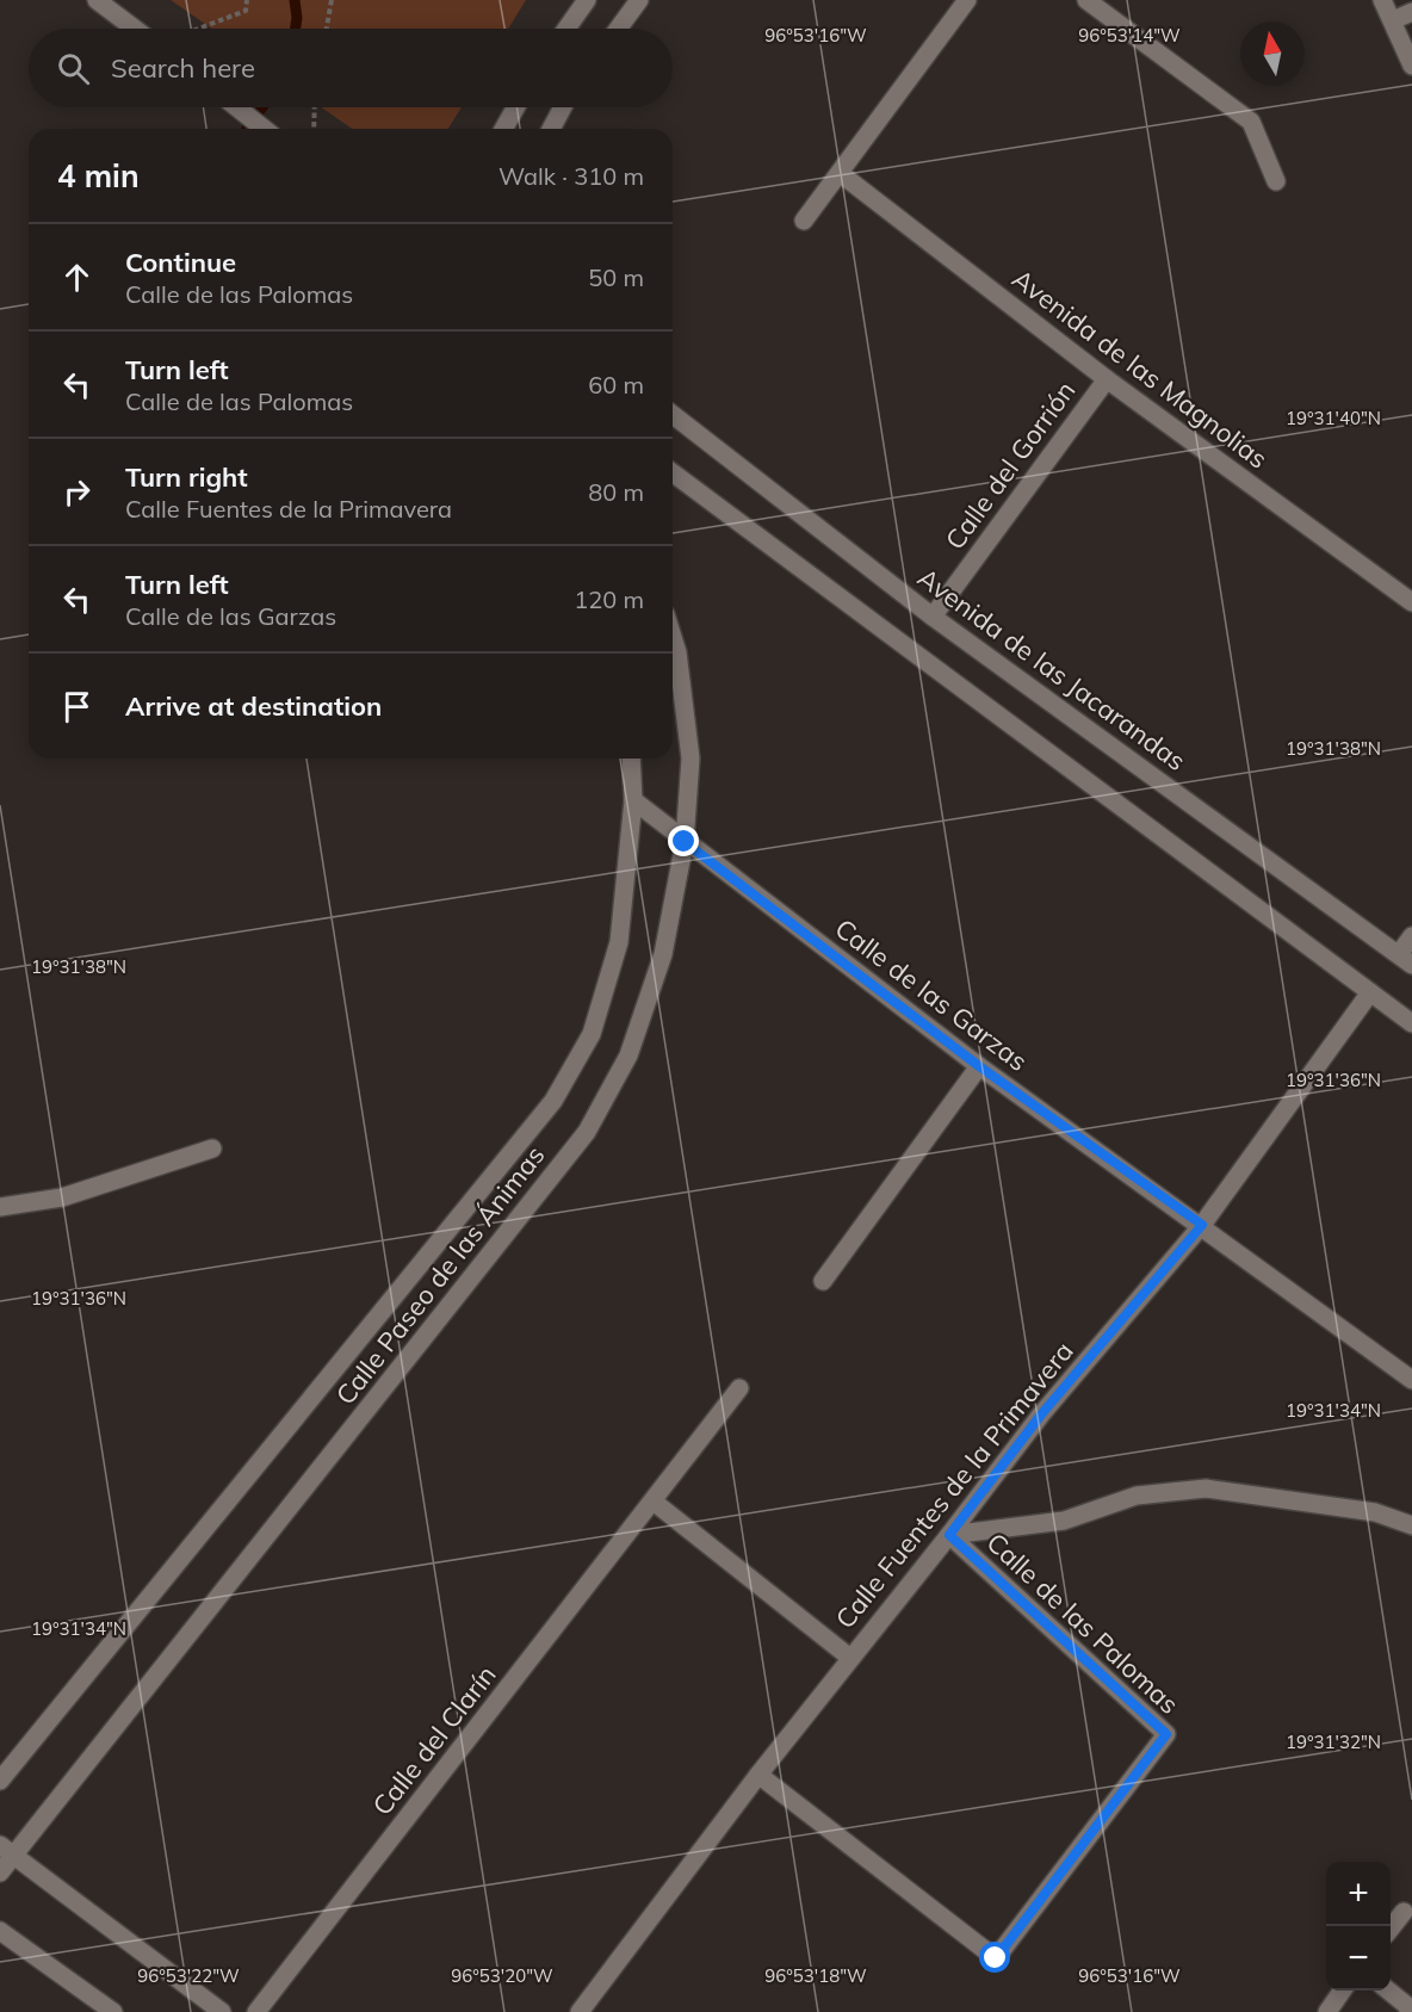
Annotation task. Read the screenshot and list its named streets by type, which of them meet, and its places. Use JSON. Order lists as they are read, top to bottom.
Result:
{
  "streets": {
    "street": [
      "Avenida de las Magnolias",
      "Calle del Gorrión",
      "Avenida de las Jacarandas",
      "Calle de las Garzas",
      "Calle Paseo de las Ánimas",
      "Calle Fuentes de la Primavera",
      "Calle de las Palomas",
      "Calle del Clarín"
    ]
  },
  "crossings": [
    ["Avenida de las Magnolias", "Calle del Gorrión"],
    ["Calle del Gorrión", "Avenida de las Jacarandas"],
    ["Calle de las Garzas", "Calle Paseo de las Ánimas"],
    ["Calle de las Garzas", "Calle Fuentes de la Primavera"],
    ["Calle Fuentes de la Primavera", "Calle de las Palomas"]
  ],
  "north": "top",
  "page": {
    "search": "Search here",
    "heading": ["4 min", "Walk · 310 m"],
    "list": [
      ["Continue", "Calle de las Palomas", "50 m"],
      ["Turn left", "Calle de las Palomas", "60 m"],
      ["Turn right", "Calle Fuentes de la Primavera", "80 m"],
      ["Turn left", "Calle de las Garzas", "120 m"],
      "Arrive at destination"
    ],
    "map_buttons": ["+", "−"]
  },
  "coordinates": [
    "96°53'16\"W",
    "96°53'14\"W",
    "19°31'40\"N",
    "19°31'38\"N",
    "19°31'36\"N",
    "19°31'34\"N",
    "19°31'32\"N",
    "96°53'22\"W",
    "96°53'20\"W",
    "96°53'18\"W"
  ]
}
